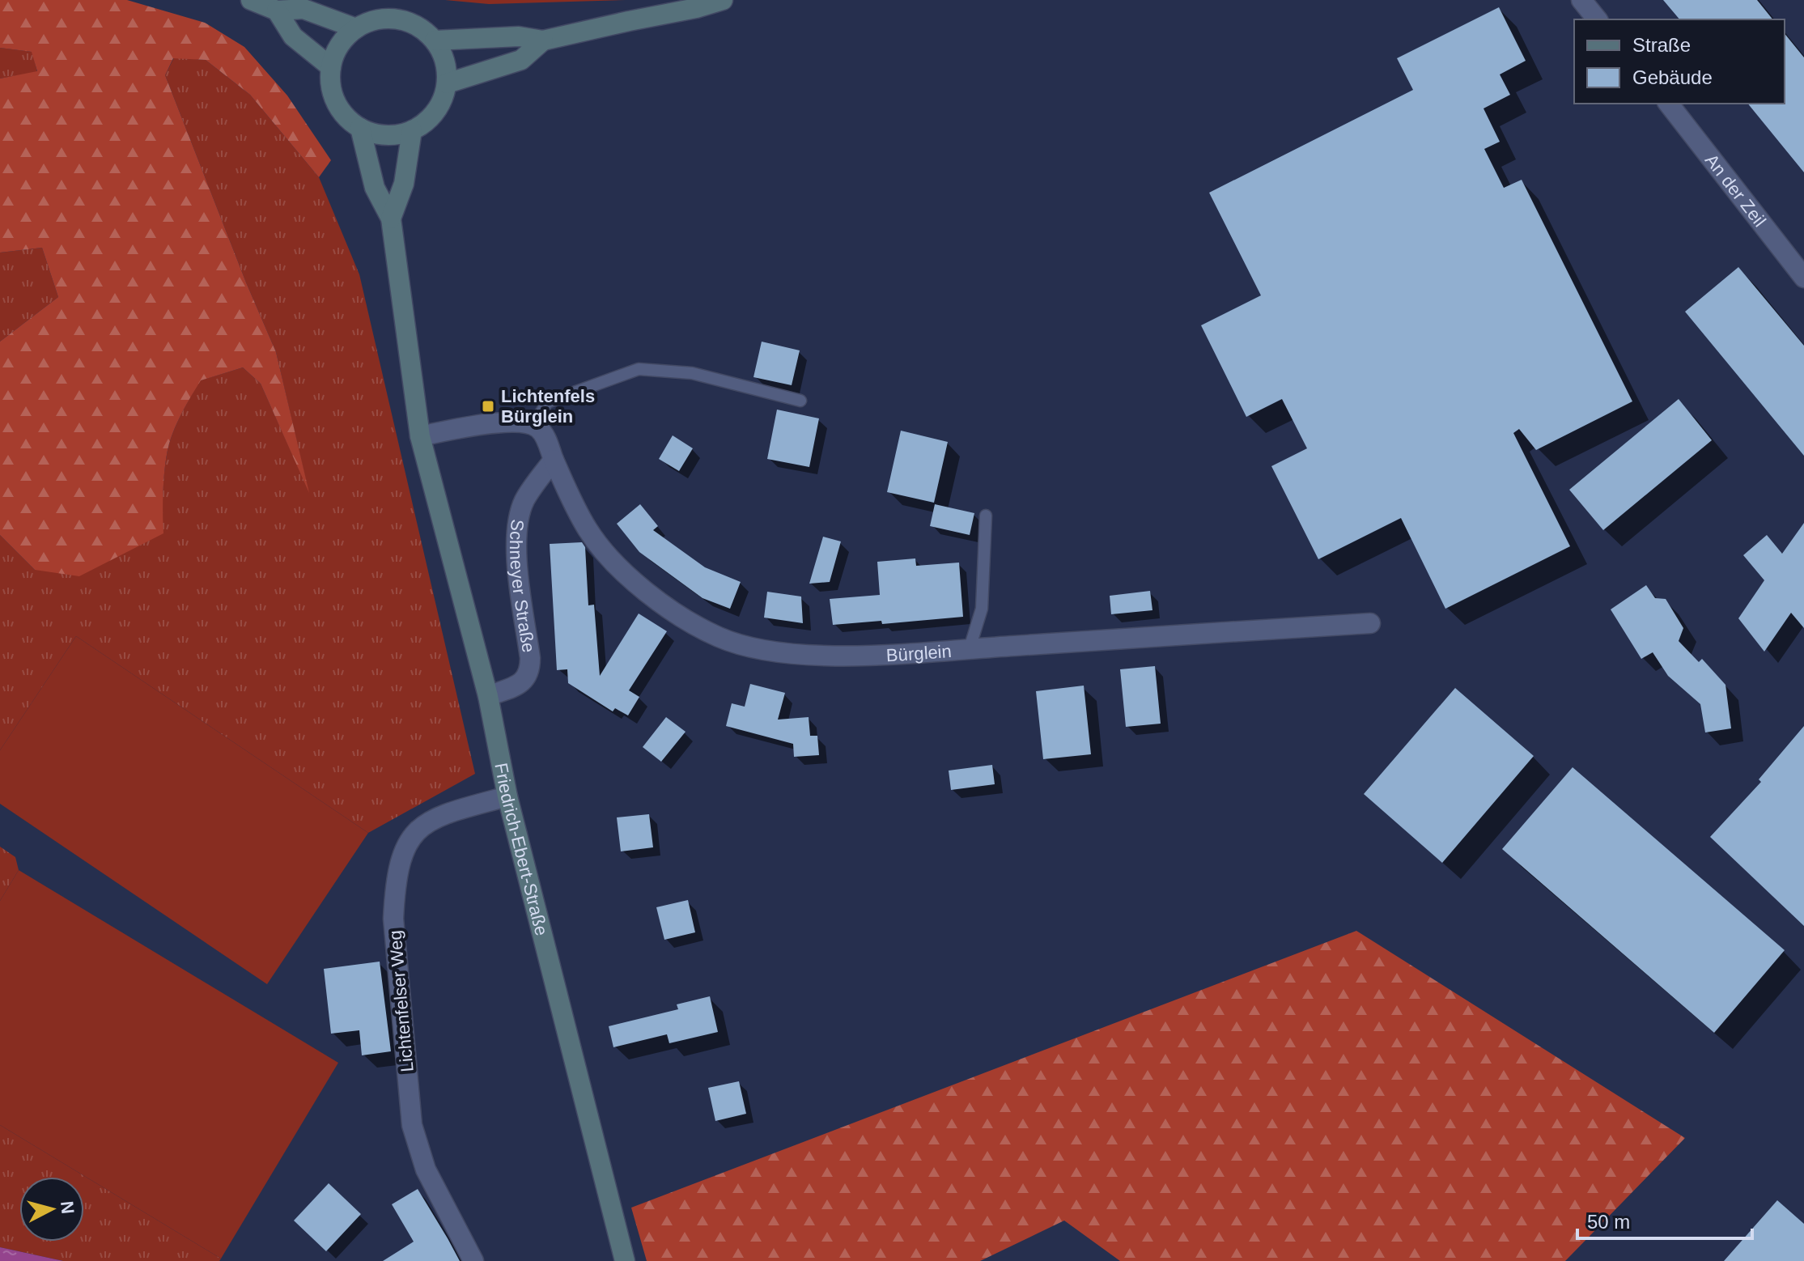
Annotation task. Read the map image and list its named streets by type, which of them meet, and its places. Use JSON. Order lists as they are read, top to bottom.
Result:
{
  "streets": {
    "street": [
      "An der Zeil",
      "Schneyer Straße",
      "Bürglein",
      "Friedrich-Ebert-Straße",
      "Lichtenfelser Weg"
    ]
  },
  "crossings": [
    ["Schneyer Straße", "Bürglein"],
    ["Schneyer Straße", "Friedrich-Ebert-Straße"],
    ["Friedrich-Ebert-Straße", "Lichtenfelser Weg"]
  ],
  "places": {
    "transit": ["Lichtenfels Bürglein"]
  },
  "legend": ["Straße", "Gebäude"],
  "scale_bar": "50 m",
  "north": "right"
}
